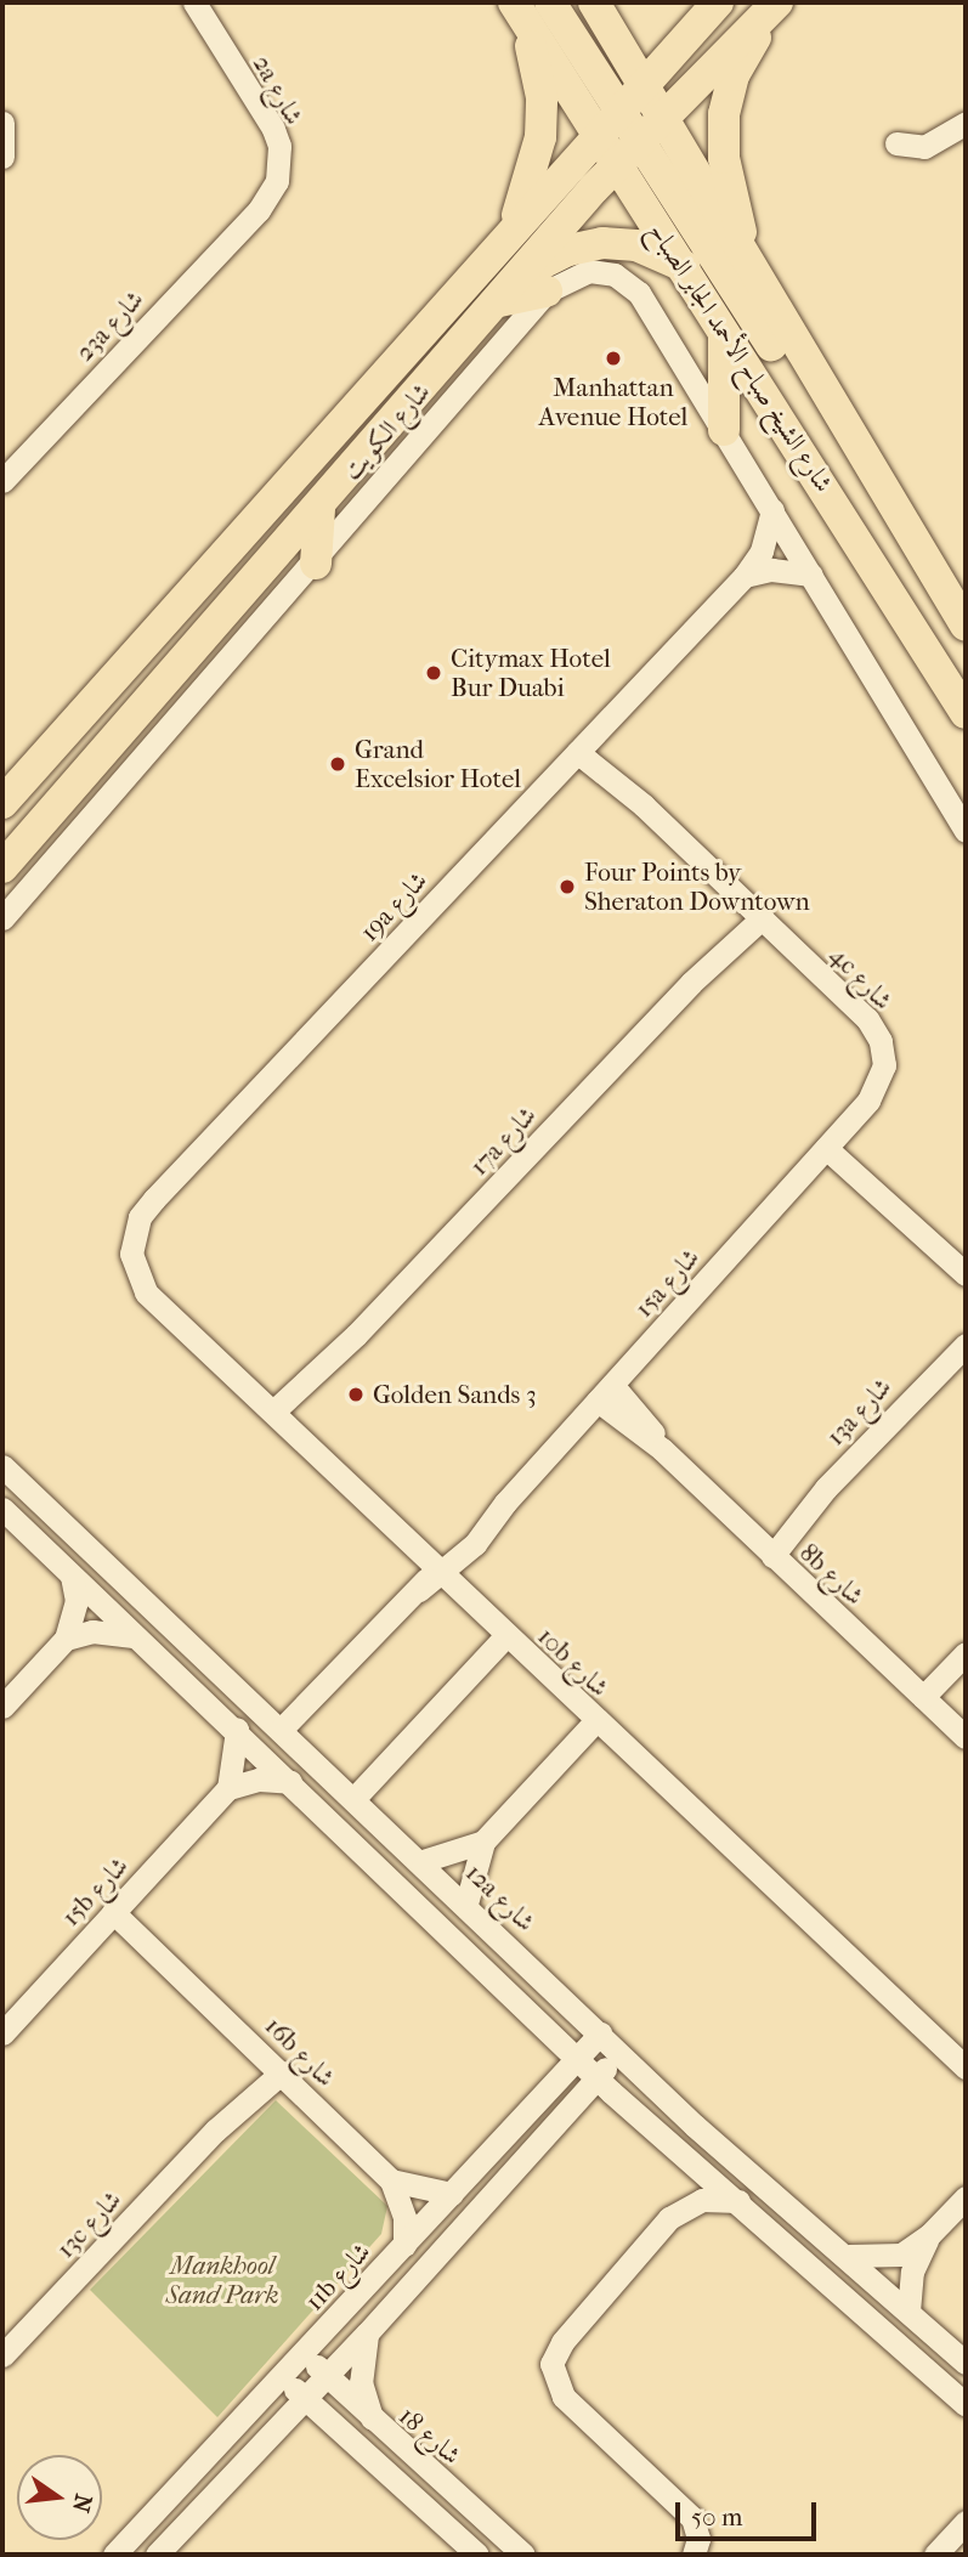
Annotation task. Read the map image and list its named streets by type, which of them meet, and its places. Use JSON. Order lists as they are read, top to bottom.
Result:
{
  "streets": {
    "main road": ["شارع الشيخ صباح الأحمد الجابر الصباح", "شارع الكويت"],
    "street": [
      "2a شارع",
      "23a شارع",
      "19a شارع",
      "4c شارع",
      "17a شارع",
      "15a شارع",
      "13a شارع",
      "8b شارع",
      "10b شارع",
      "15b شارع",
      "12a شارع",
      "16b شارع",
      "13c شارع",
      "11b شارع",
      "شارع 18"
    ]
  },
  "crossings": [
    ["2a شارع", "23a شارع"],
    ["شارع الشيخ صباح الأحمد الجابر الصباح", "شارع الكويت"],
    ["19a شارع", "4c شارع"],
    ["19a شارع", "10b شارع"],
    ["4c شارع", "17a شارع"],
    ["4c شارع", "15a شارع"],
    ["17a شارع", "10b شارع"],
    ["15a شارع", "8b شارع"],
    ["15a شارع", "10b شارع"],
    ["15a شارع", "12a شارع"],
    ["13a شارع", "8b شارع"],
    ["15b شارع", "16b شارع"],
    ["12a شارع", "11b شارع"],
    ["16b شارع", "13c شارع"],
    ["16b شارع", "11b شارع"],
    ["11b شارع", "شارع 18"]
  ],
  "parks": ["Mankhool Sand Park"],
  "places": [
    "Manhattan Avenue Hotel",
    "Citymax Hotel Bur Duabi",
    "Grand Excelsior Hotel",
    "Four Points by Sheraton Downtown",
    "Golden Sands 3"
  ],
  "scale_bar": "50 m",
  "north": "right"
}
